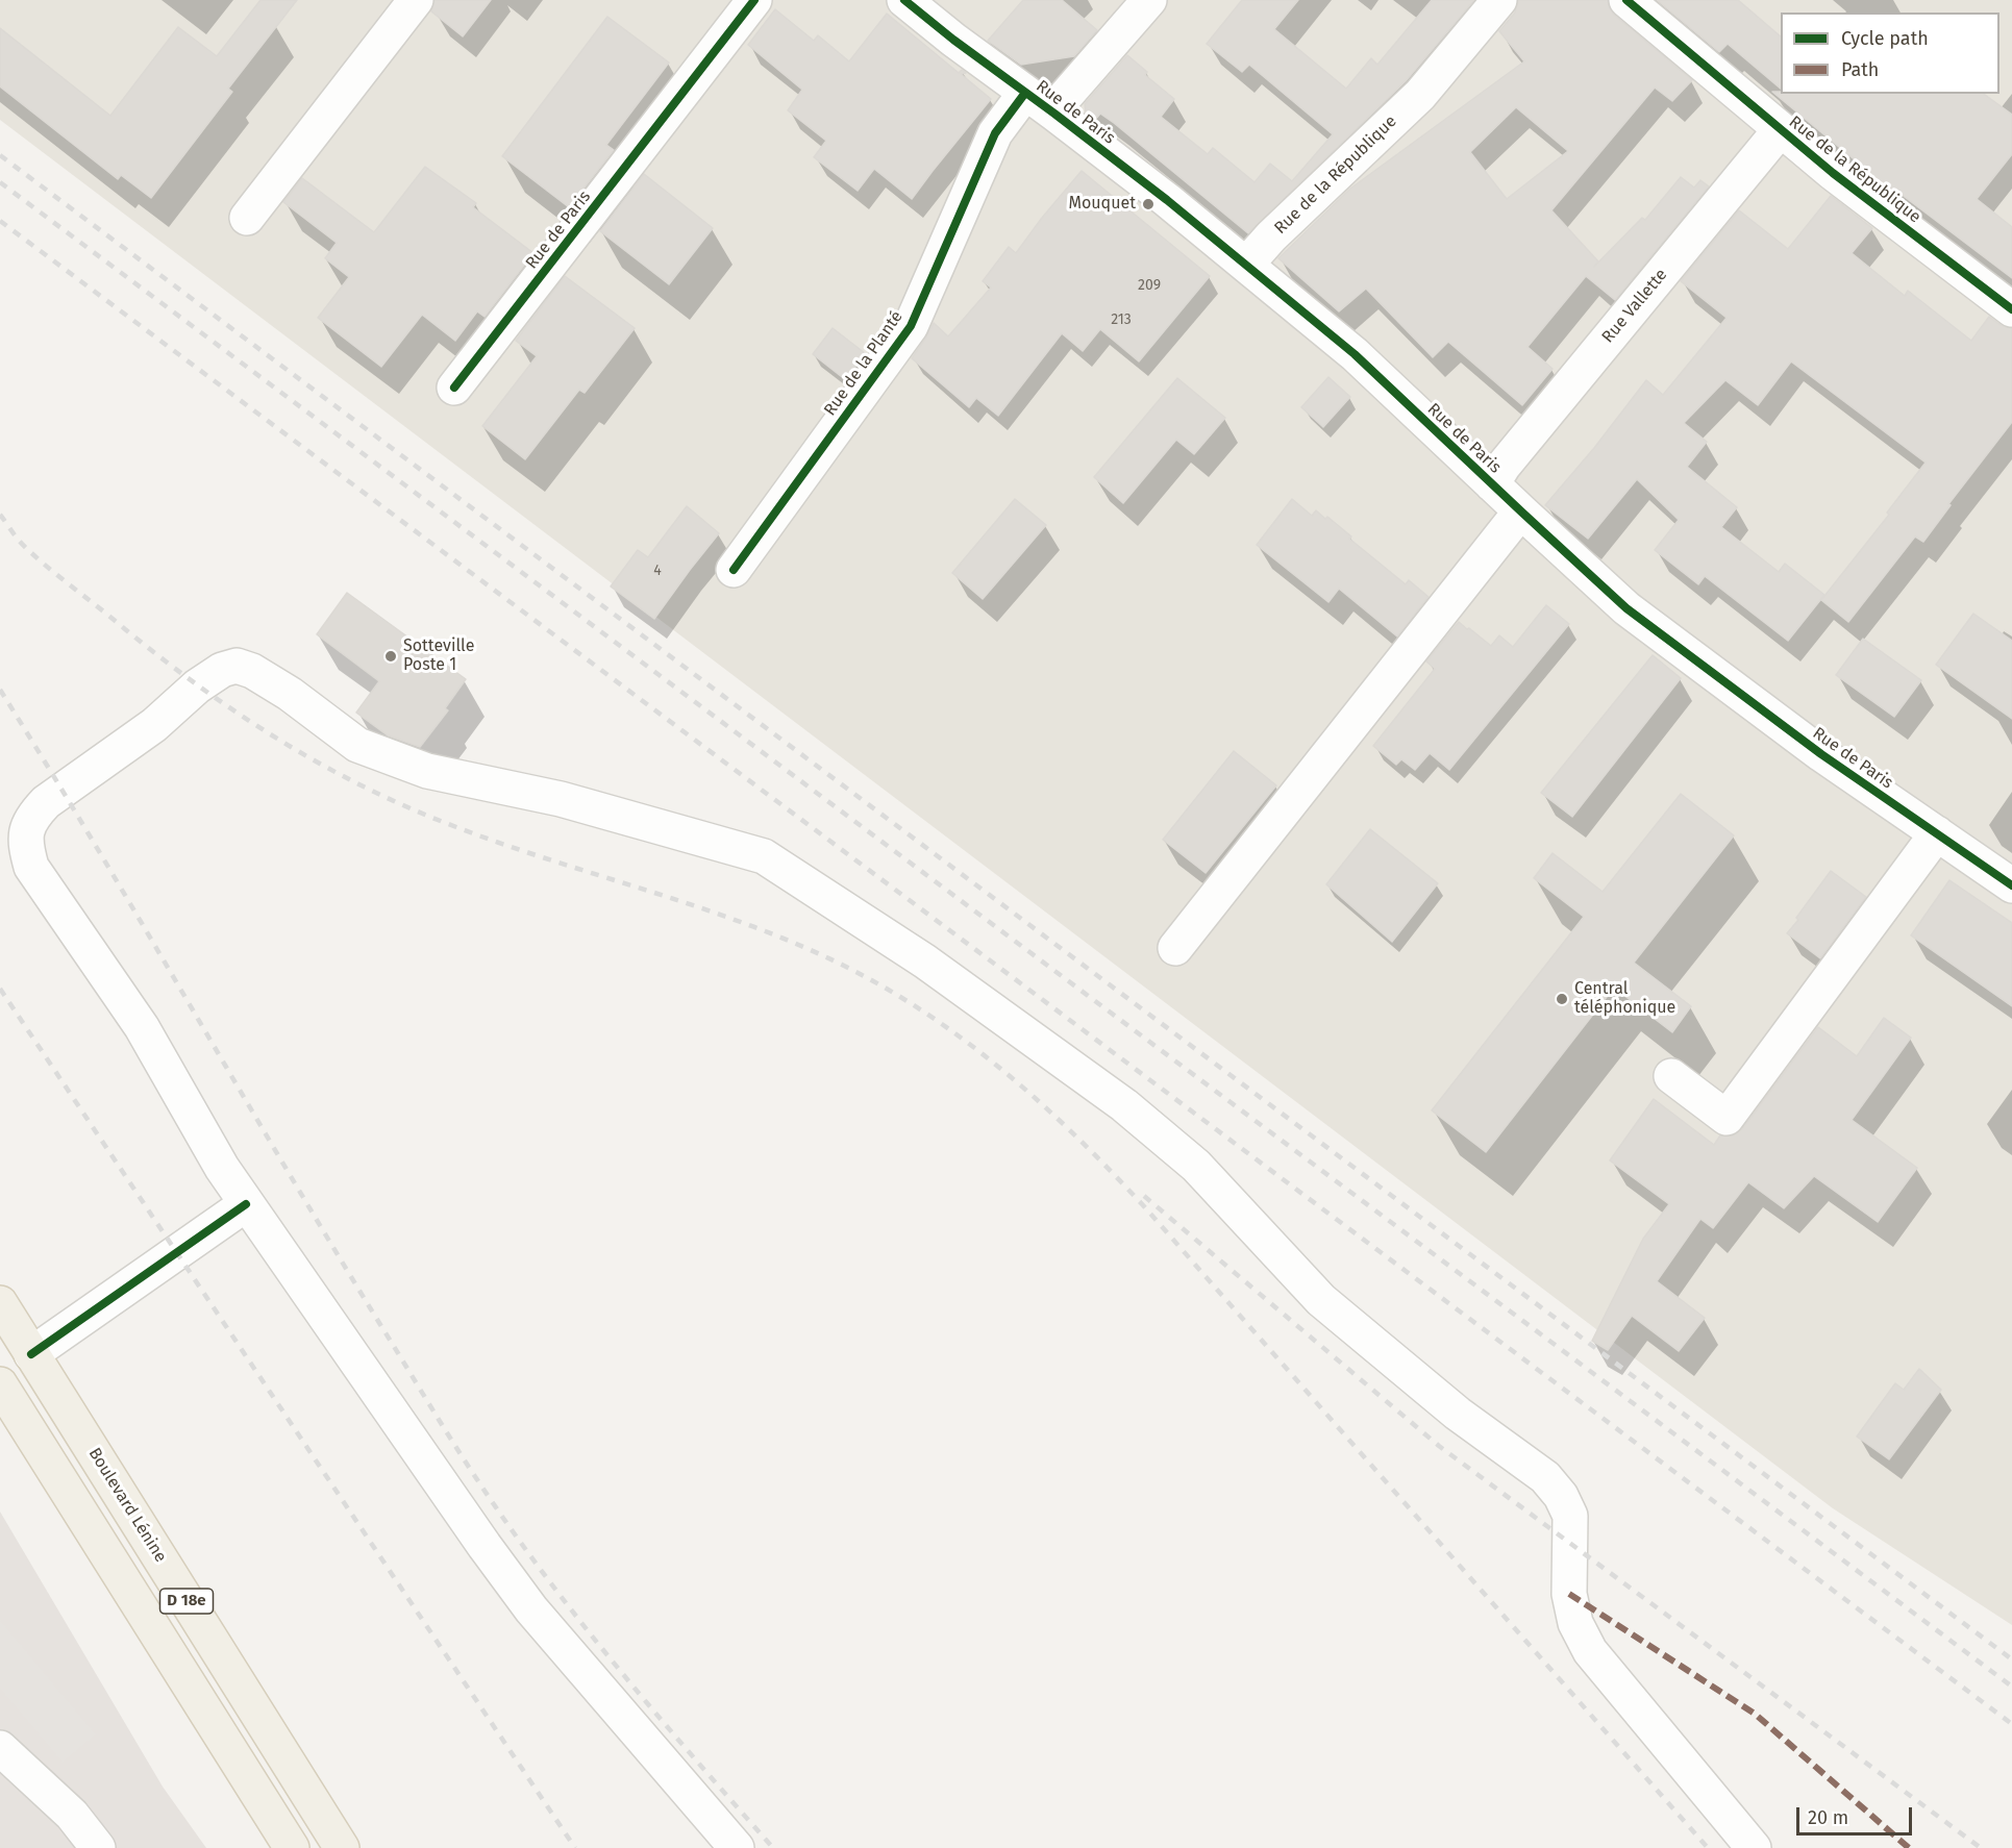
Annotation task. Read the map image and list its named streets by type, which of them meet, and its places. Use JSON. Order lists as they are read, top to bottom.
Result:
{
  "streets": {
    "main road": ["Boulevard Lénine", "D 18e"],
    "street": [
      "Rue de Paris",
      "Rue de la République",
      "Rue Vallette",
      "Rue de la Planté"
    ]
  },
  "crossings": [
    ["Rue de Paris", "Rue de la République"],
    ["Rue de Paris", "Rue Vallette"],
    ["Rue de Paris", "Rue de la Planté"],
    ["Rue de la République", "Rue Vallette"],
    ["Boulevard Lénine", "D 18e"]
  ],
  "places": ["Mouquet", "Sotteville Poste 1", "Central téléphonique"],
  "house_numbers": ["209", "213", "4"],
  "legend": ["Cycle path", "Path"],
  "scale_bar": "20 m"
}
